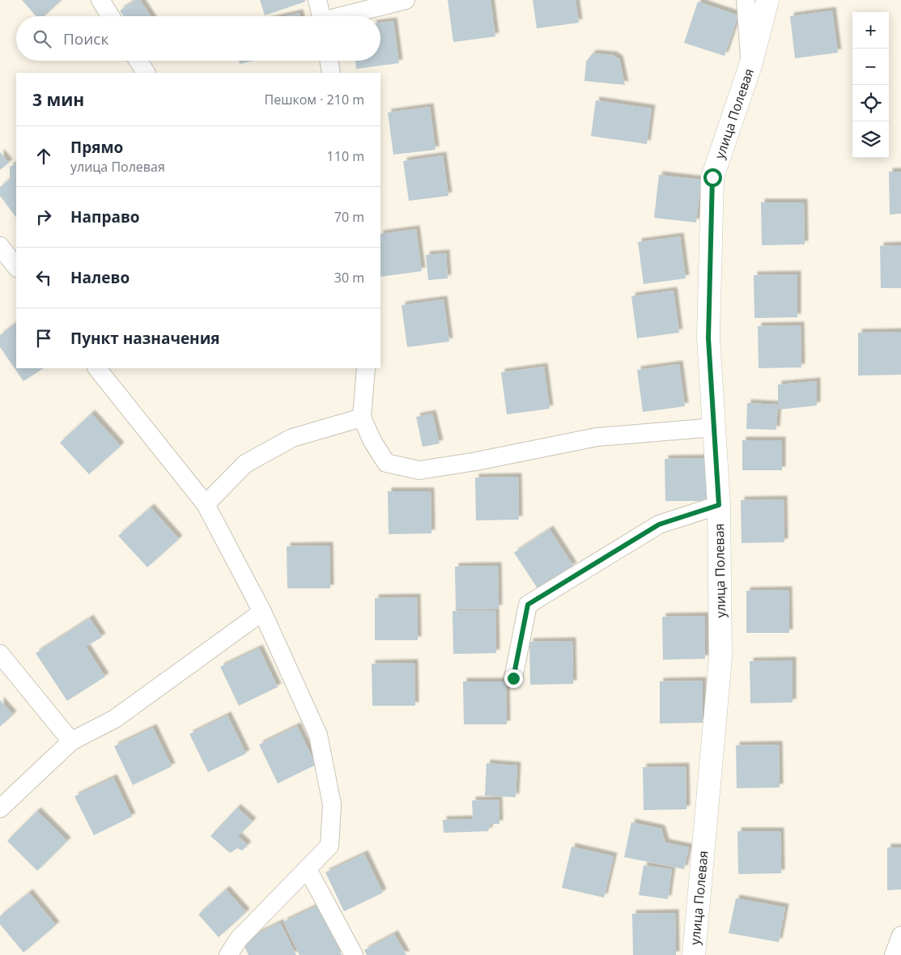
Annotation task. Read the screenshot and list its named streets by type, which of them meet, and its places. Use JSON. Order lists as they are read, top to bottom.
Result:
{
  "streets": {
    "street": ["улица Полевая"]
  },
  "page": {
    "map_buttons": ["+", "−"],
    "search": "Поиск",
    "heading": ["3 мин", "Пешком · 210 m"],
    "list": [
      ["Прямо", "улица Полевая", "110 m"],
      ["Направо", "70 m"],
      ["Налево", "30 m"],
      "Пункт назначения"
    ]
  }
}
